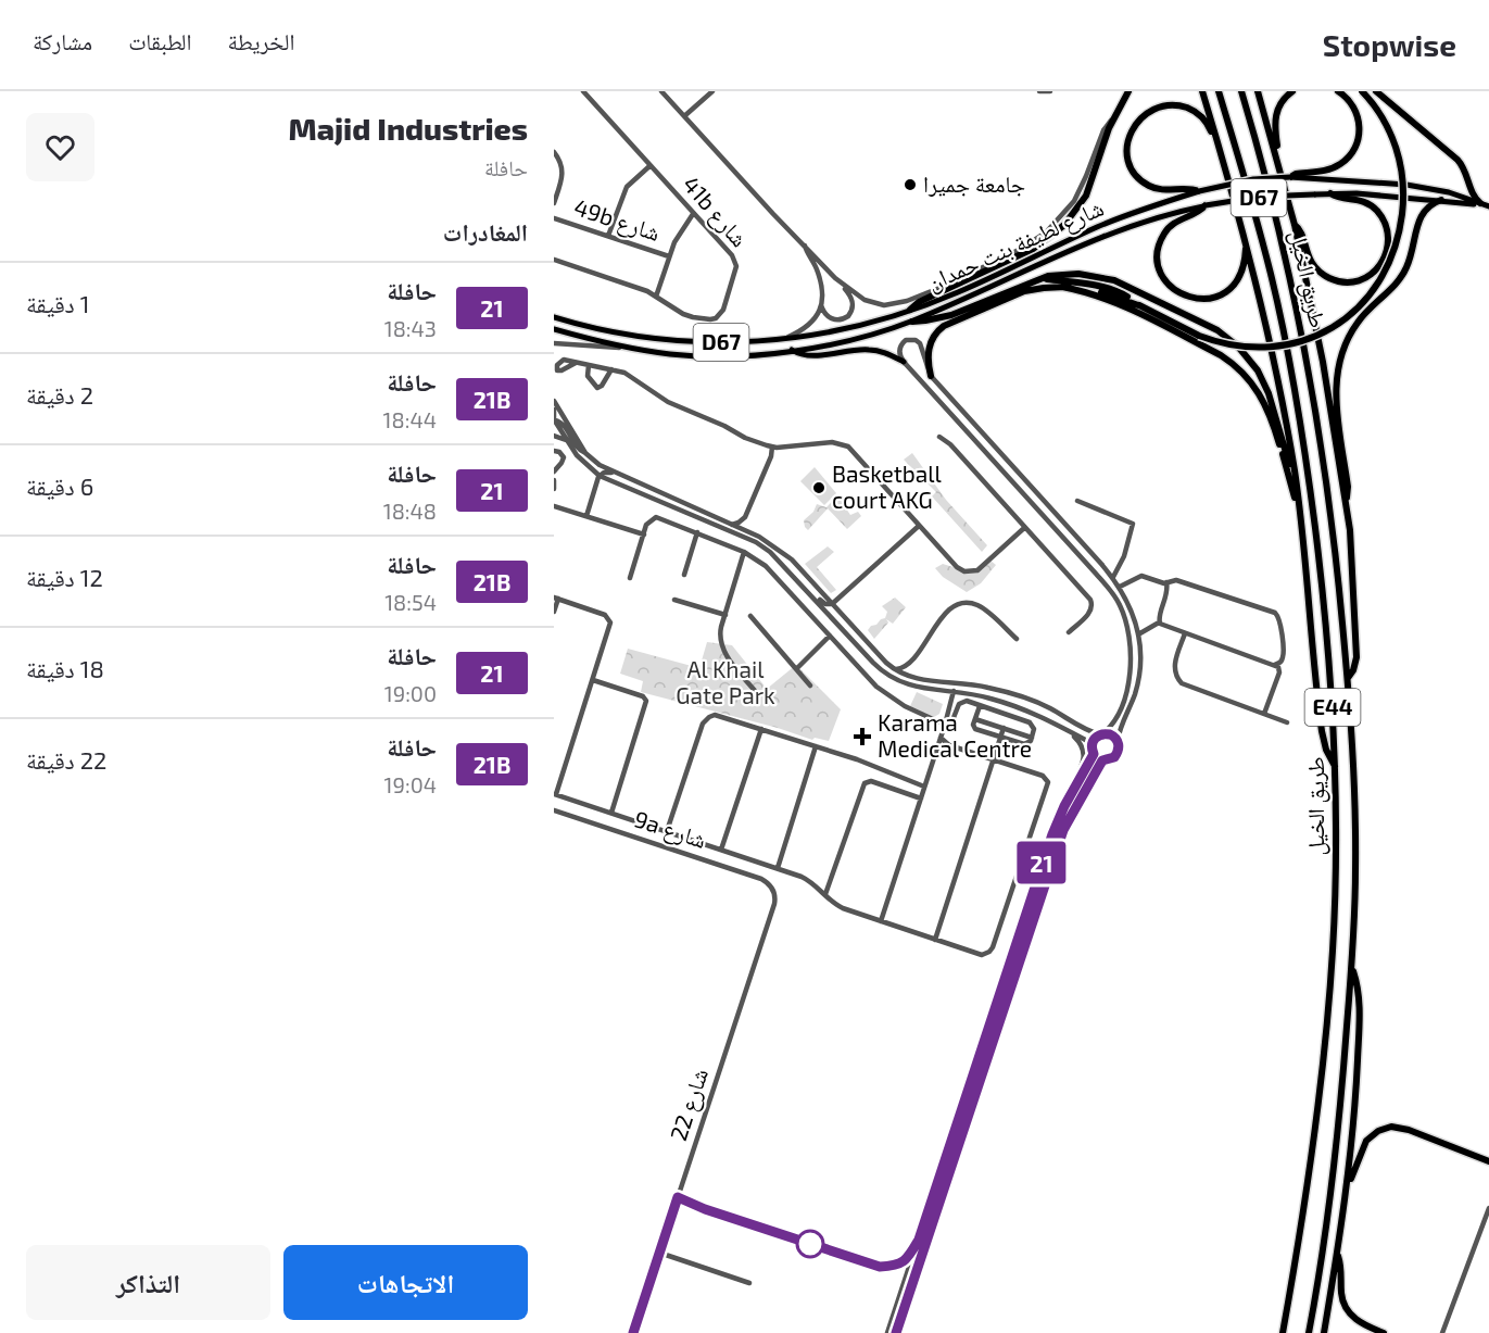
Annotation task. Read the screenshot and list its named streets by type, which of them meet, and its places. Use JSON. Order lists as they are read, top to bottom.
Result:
{
  "streets": {
    "highway": ["طريق الخيل", "E44"],
    "main road": ["D67", "شارع لطيفة بنت حمدان"],
    "street": [
      "41b شارع",
      "49b شارع",
      "9a شارع",
      "شارع 22"
    ]
  },
  "crossings": [
    ["9a شارع", "شارع 22"]
  ],
  "parks": ["Al Khail Gate Park"],
  "places": {
    "other": ["جامعة جميرا", "Basketball court AKG"],
    "health": ["Karama Medical Centre"]
  },
  "lines": ["bus line 21"],
  "page": {
    "header": "Stopwise",
    "nav": ["الخريطة", "الطبقات", "مشاركة"],
    "on_map": "21",
    "heading": [
      ["Majid Industries", "حافلة"],
      "المغادرات"
    ],
    "list": [
      {
        "mark": "21",
        "name": "حافلة",
        "note": "18:43",
        "value": "1 دقيقة"
      },
      {
        "mark": "21B",
        "name": "حافلة",
        "note": "18:44",
        "value": "2 دقيقة"
      },
      {
        "mark": "21",
        "name": "حافلة",
        "note": "18:48",
        "value": "6 دقيقة"
      },
      {
        "mark": "21B",
        "name": "حافلة",
        "note": "18:54",
        "value": "12 دقيقة"
      },
      {
        "mark": "21",
        "name": "حافلة",
        "note": "19:00",
        "value": "18 دقيقة"
      },
      {
        "mark": "21B",
        "name": "حافلة",
        "note": "19:04",
        "value": "22 دقيقة"
      }
    ],
    "buttons": ["الاتجاهات", "التذاكر"]
  }
}
